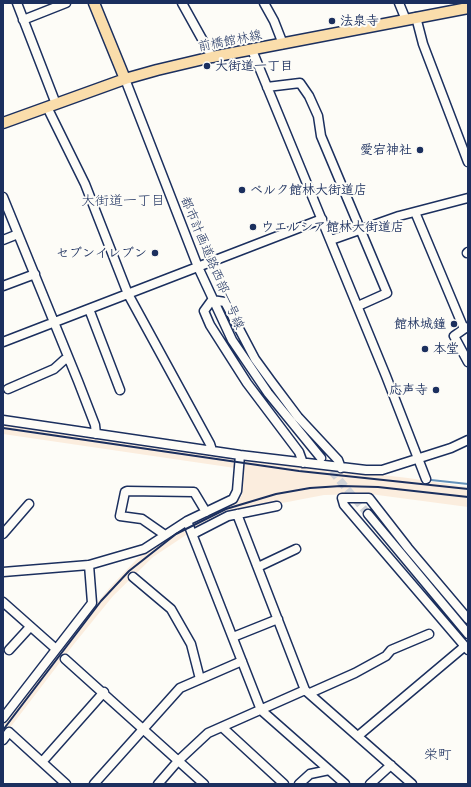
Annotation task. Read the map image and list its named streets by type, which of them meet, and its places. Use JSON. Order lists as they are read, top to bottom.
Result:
{
  "streets": {
    "main road": ["前橋館林線"],
    "street": ["都市計画道路西部一号線"]
  },
  "crossings": [
    ["前橋館林線", "都市計画道路西部一号線"]
  ],
  "districts": ["大街道一丁目", "栄町"],
  "places": [
    "法泉寺",
    "大街道一丁目",
    "愛宕神社",
    "ベルク館林大街道店",
    "ウエルシア館林大街道店",
    "セブンイレブン",
    "館林城鐘",
    "本堂",
    "応声寺"
  ]
}
